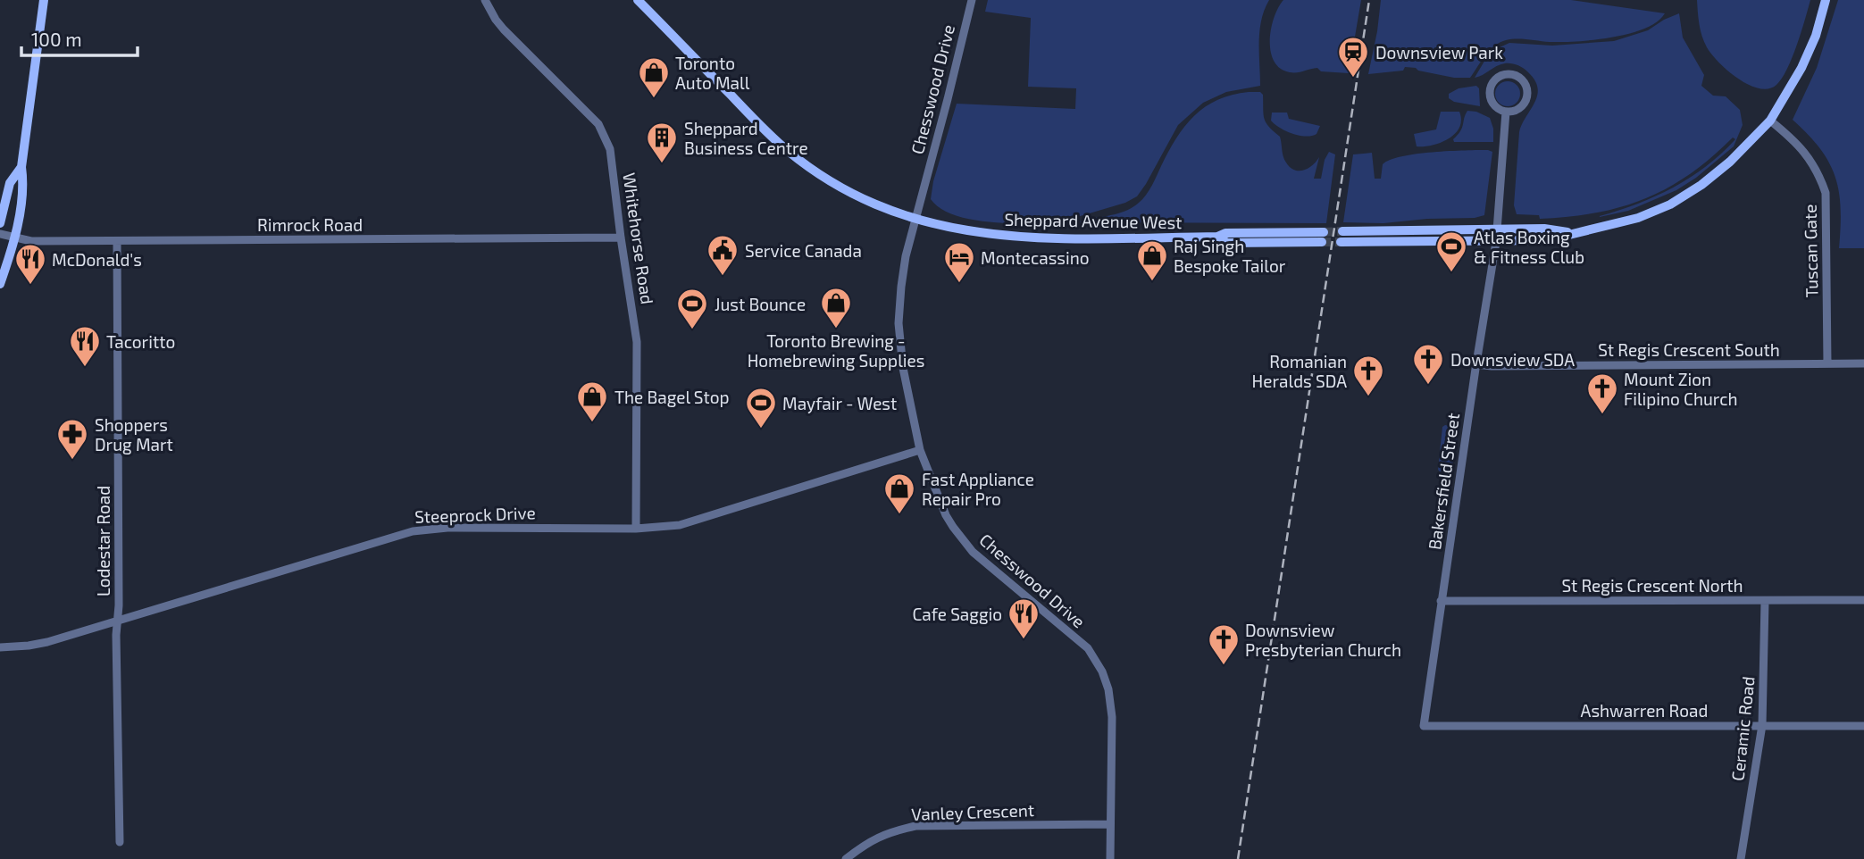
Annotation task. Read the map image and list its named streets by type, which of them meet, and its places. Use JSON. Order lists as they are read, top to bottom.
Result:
{
  "streets": {
    "main road": ["Sheppard Avenue West"],
    "street": [
      "Chesswood Drive",
      "Rimrock Road",
      "Whitehorse Road",
      "Tuscan Gate",
      "St Regis Crescent South",
      "Bakersfield Street",
      "Steeprock Drive",
      "Lodestar Road",
      "St Regis Crescent North",
      "Ashwarren Road",
      "Ceramic Road",
      "Vanley Crescent"
    ]
  },
  "crossings": [
    ["Chesswood Drive", "Sheppard Avenue West"],
    ["Chesswood Drive", "Steeprock Drive"],
    ["Chesswood Drive", "Vanley Crescent"],
    ["Rimrock Road", "Whitehorse Road"],
    ["Rimrock Road", "Lodestar Road"],
    ["Whitehorse Road", "Steeprock Drive"],
    ["Tuscan Gate", "St Regis Crescent South"],
    ["St Regis Crescent South", "Bakersfield Street"],
    ["Bakersfield Street", "St Regis Crescent North"],
    ["Bakersfield Street", "Ashwarren Road"],
    ["Steeprock Drive", "Lodestar Road"],
    ["St Regis Crescent North", "Ceramic Road"],
    ["Ashwarren Road", "Ceramic Road"]
  ],
  "places": {
    "station": ["Downsview Park"],
    "shop": [
      "Toronto Auto Mall",
      "Raj Singh Bespoke Tailor",
      "Toronto Brewing - Homebrewing Supplies",
      "The Bagel Stop",
      "Fast Appliance Repair Pro"
    ],
    "building": ["Sheppard Business Centre"],
    "sports": ["Atlas Boxing & Fitness Club", "Just Bounce", "Mayfair - West"],
    "public building": ["Service Canada"],
    "hotel": ["Montecassino"],
    "restaurant": ["McDonald's", "Tacoritto", "Cafe Saggio"],
    "church": [
      "Downsview SDA",
      "Romanian Heralds SDA",
      "Mount Zion Filipino Church",
      "Downsview Presbyterian Church"
    ],
    "pharmacy": ["Shoppers Drug Mart"]
  },
  "scale_bar": "100 m"
}
